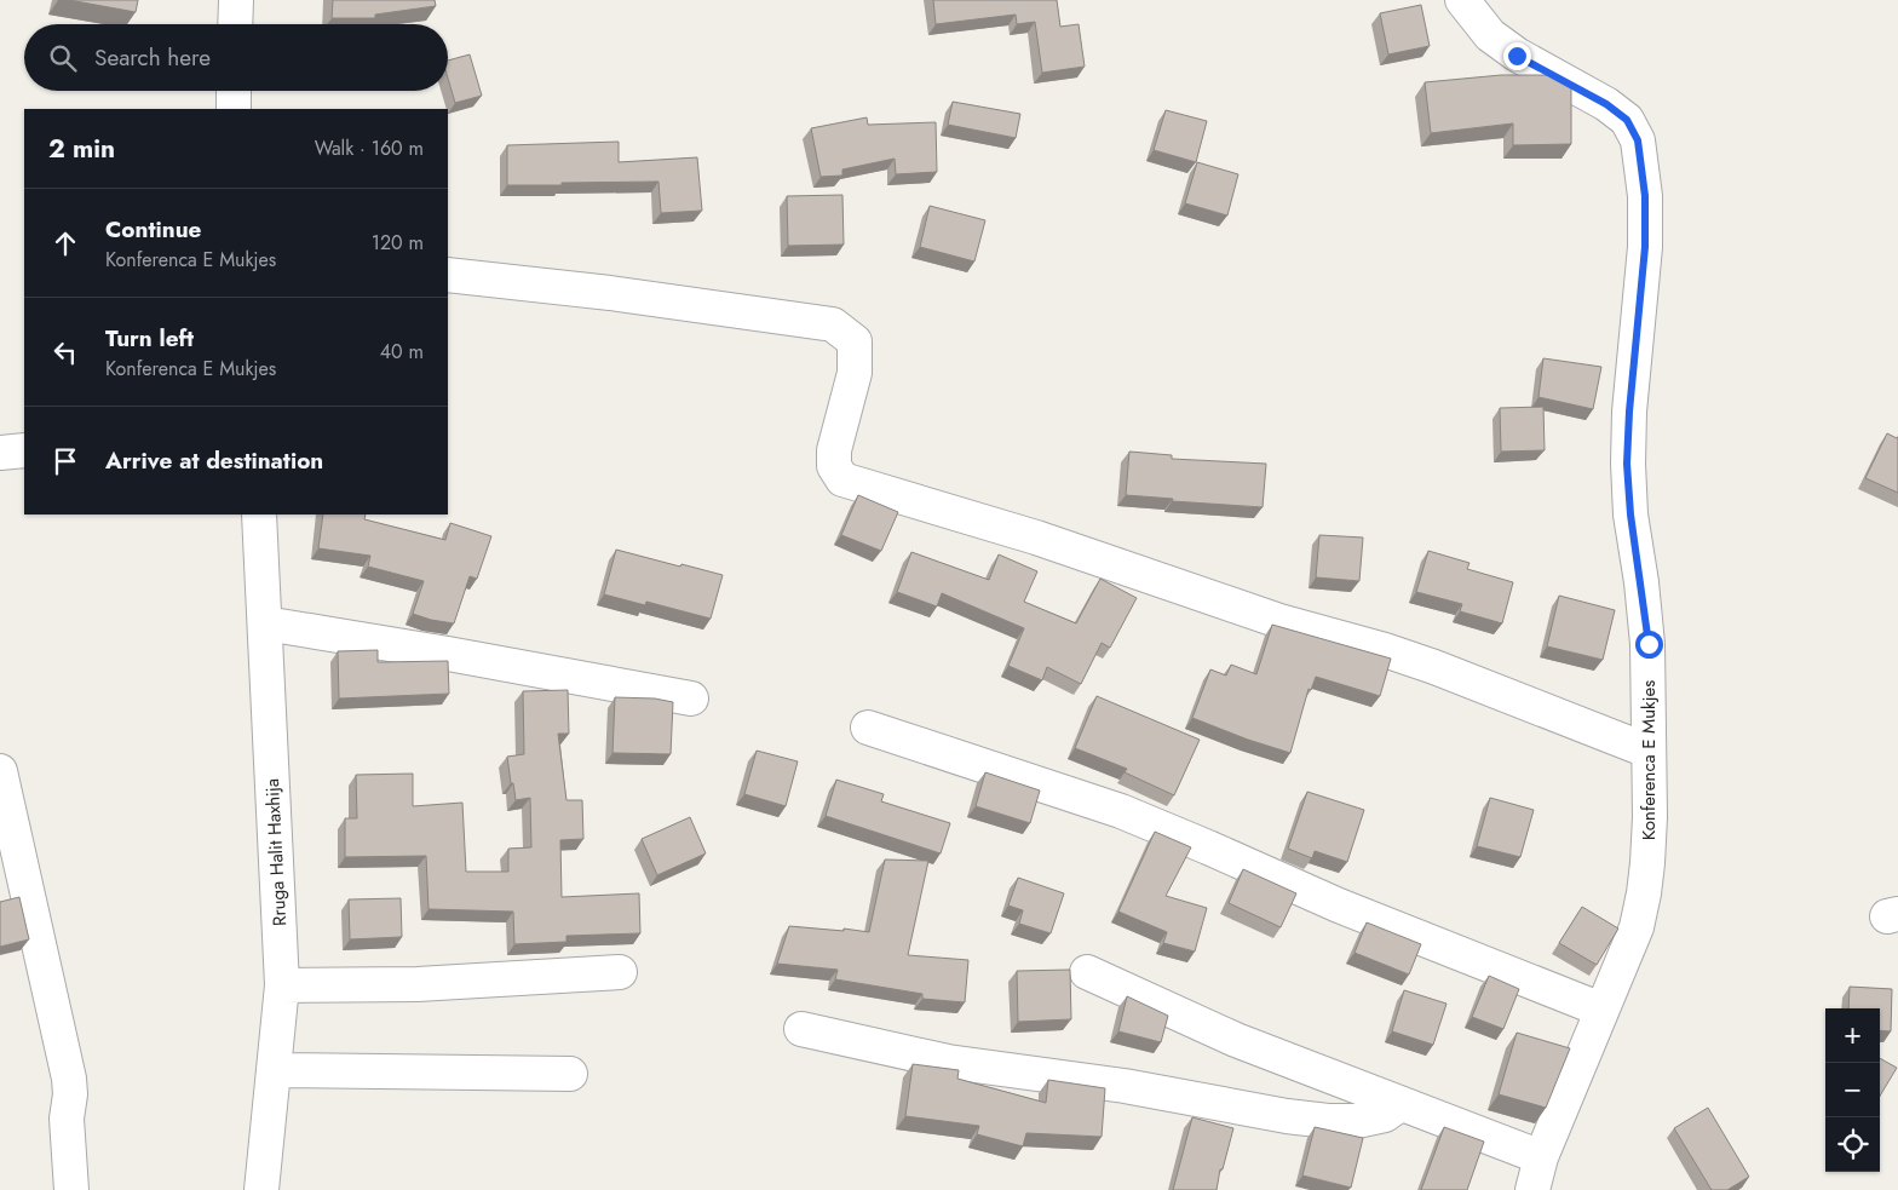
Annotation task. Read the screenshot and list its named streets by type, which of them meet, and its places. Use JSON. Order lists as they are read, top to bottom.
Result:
{
  "streets": {
    "street": ["Konferenca E Mukjes", "Rruga Halit Haxhija"]
  },
  "page": {
    "search": "Search here",
    "heading": ["2 min", "Walk · 160 m"],
    "list": [
      ["Continue", "Konferenca E Mukjes", "120 m"],
      ["Turn left", "Konferenca E Mukjes", "40 m"],
      "Arrive at destination"
    ],
    "map_buttons": ["+", "−"]
  }
}
